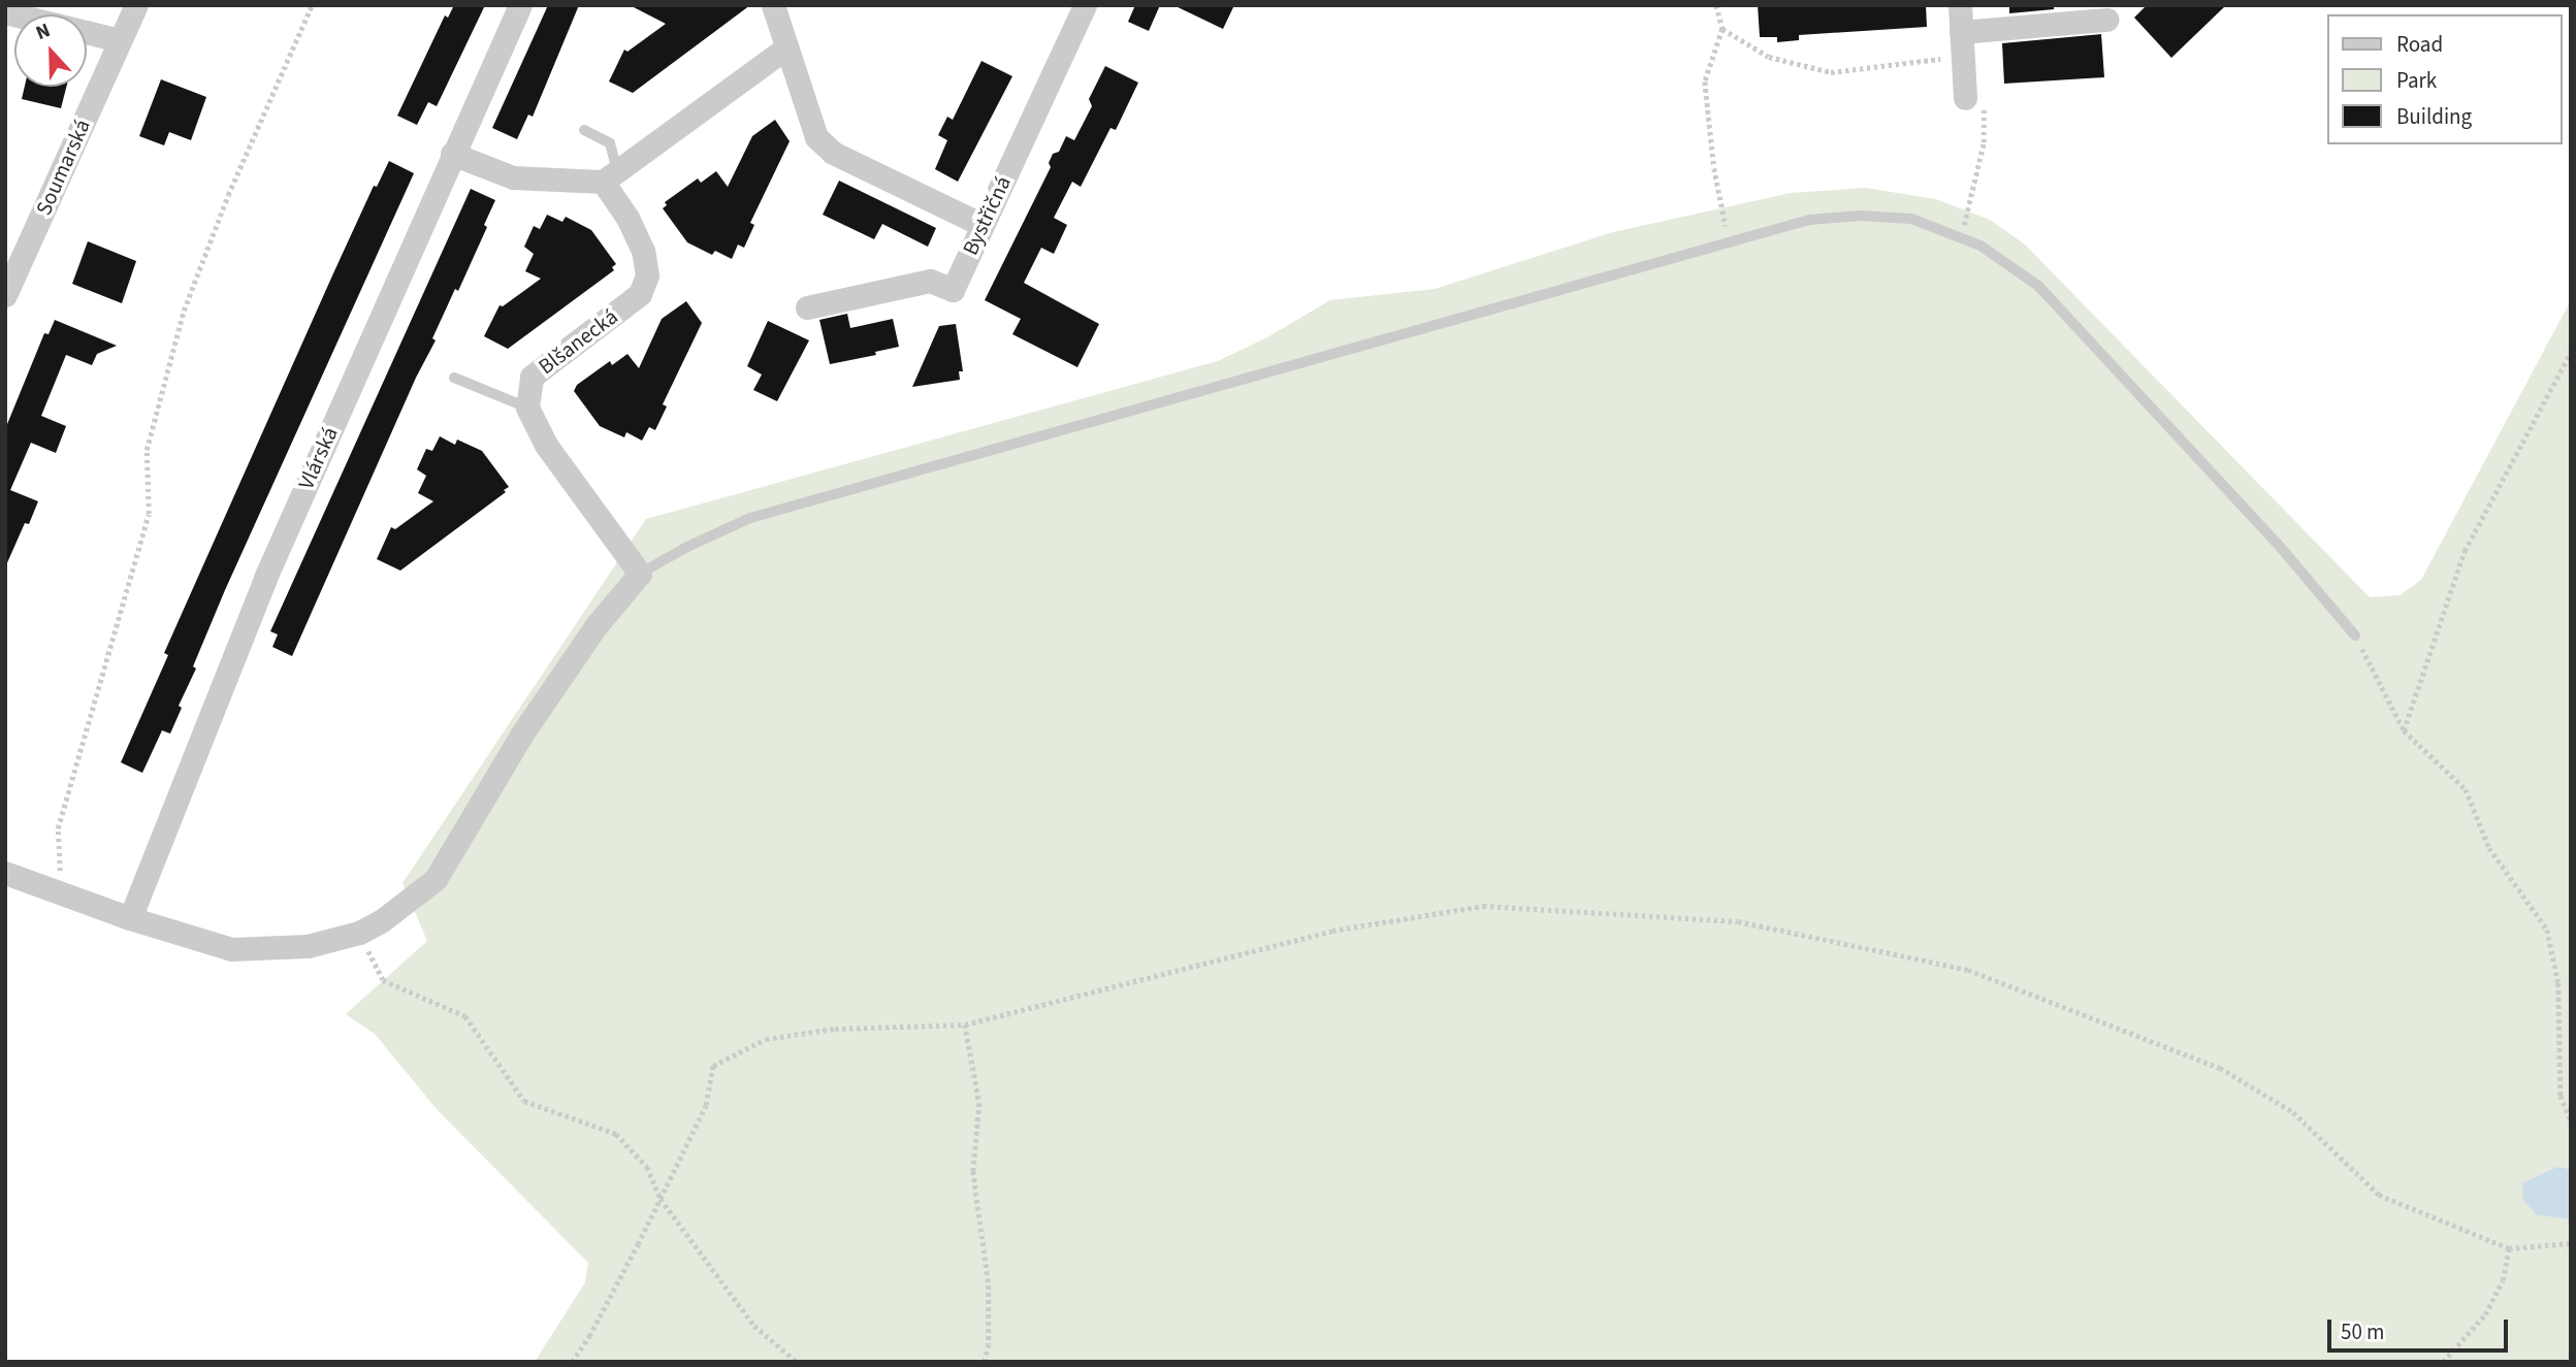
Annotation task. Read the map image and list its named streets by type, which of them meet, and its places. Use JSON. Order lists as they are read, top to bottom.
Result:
{
  "streets": {
    "street": [
      "Soumarská",
      "Bystřičná",
      "Blšanecká",
      "Vlárská"
    ]
  },
  "legend": ["Road", "Park", "Building"],
  "scale_bar": "50 m",
  "north": "top"
}
